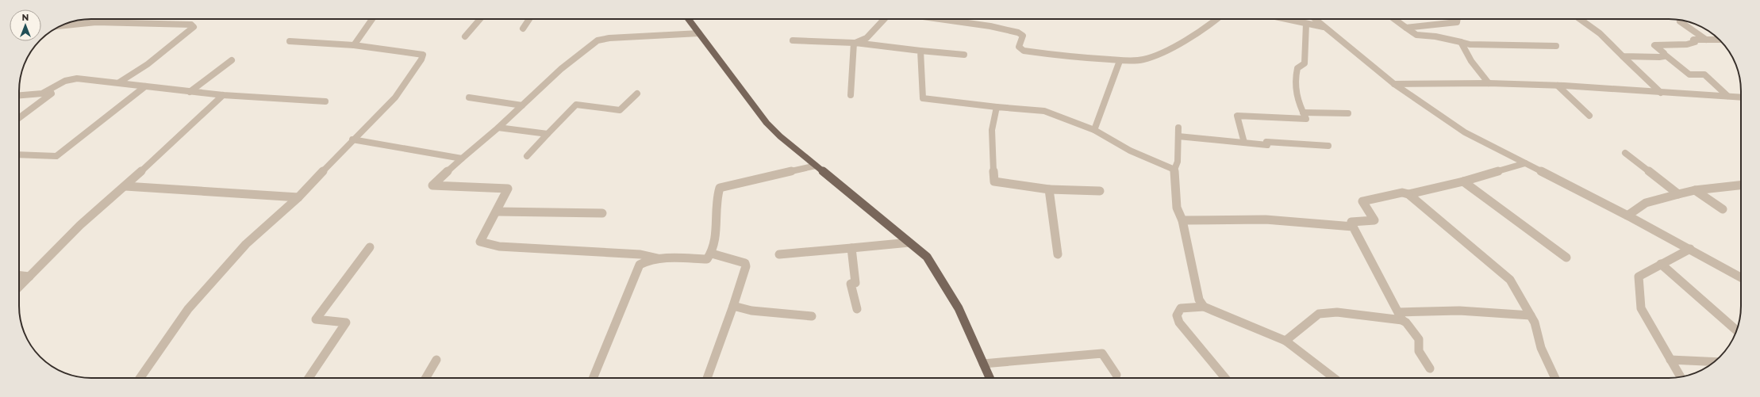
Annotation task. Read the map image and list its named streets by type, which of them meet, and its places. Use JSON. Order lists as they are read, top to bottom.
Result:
{
  "north": "top"
}
